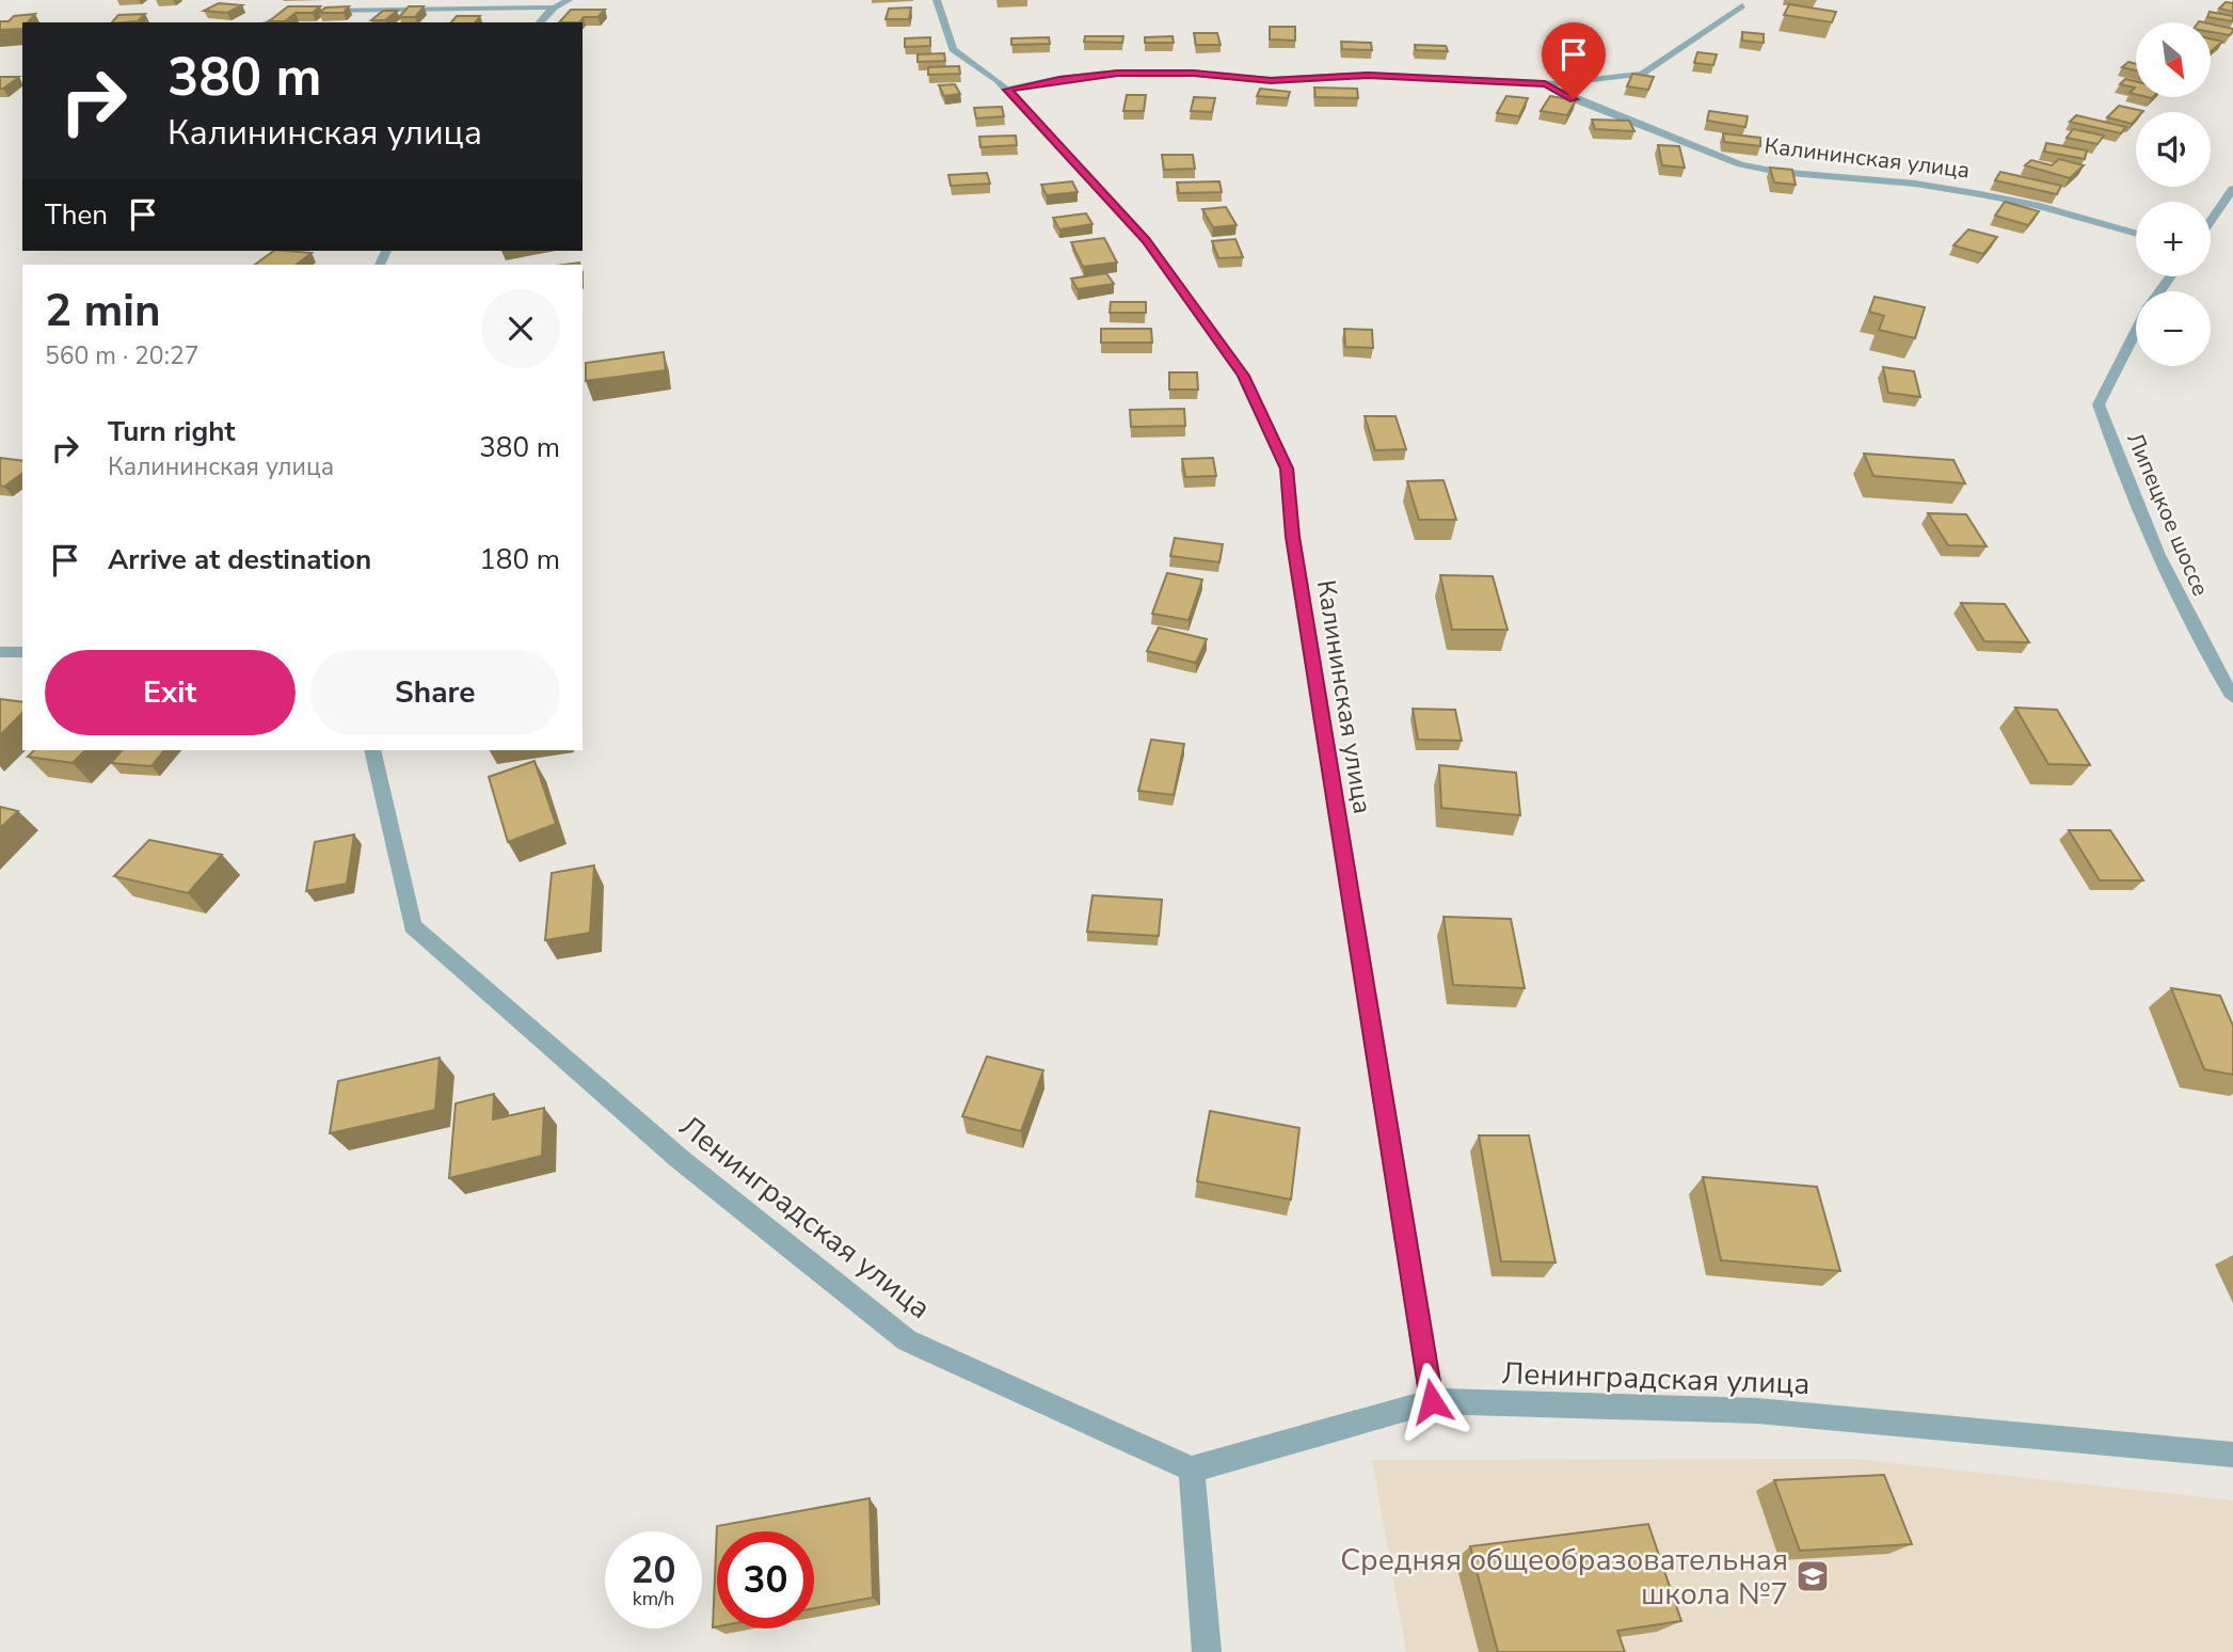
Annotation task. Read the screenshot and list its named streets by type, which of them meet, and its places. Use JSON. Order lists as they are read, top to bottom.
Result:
{
  "streets": {
    "street": ["Калининская улица", "Липецкое шоссе", "Ленинградская улица"]
  },
  "crossings": [
    ["Калининская улица", "Ленинградская улица"]
  ],
  "places": {
    "school or university": ["Средняя общеобразовательная школа №7"]
  },
  "north": "bottom right",
  "page": {
    "map_buttons": ["+", "−"],
    "turn": ["380 m", "Калининская улица"],
    "then": "Then",
    "heading": ["2 min", "560 m · 20:27"],
    "list": [
      {
        "name": "Turn right",
        "note": "Калининская улица",
        "value": "380 m"
      },
      {
        "name": "Arrive at destination",
        "value": "180 m"
      }
    ],
    "buttons": ["Exit", "Share"],
    "speed": "20 km/h",
    "limit": "30"
  }
}
